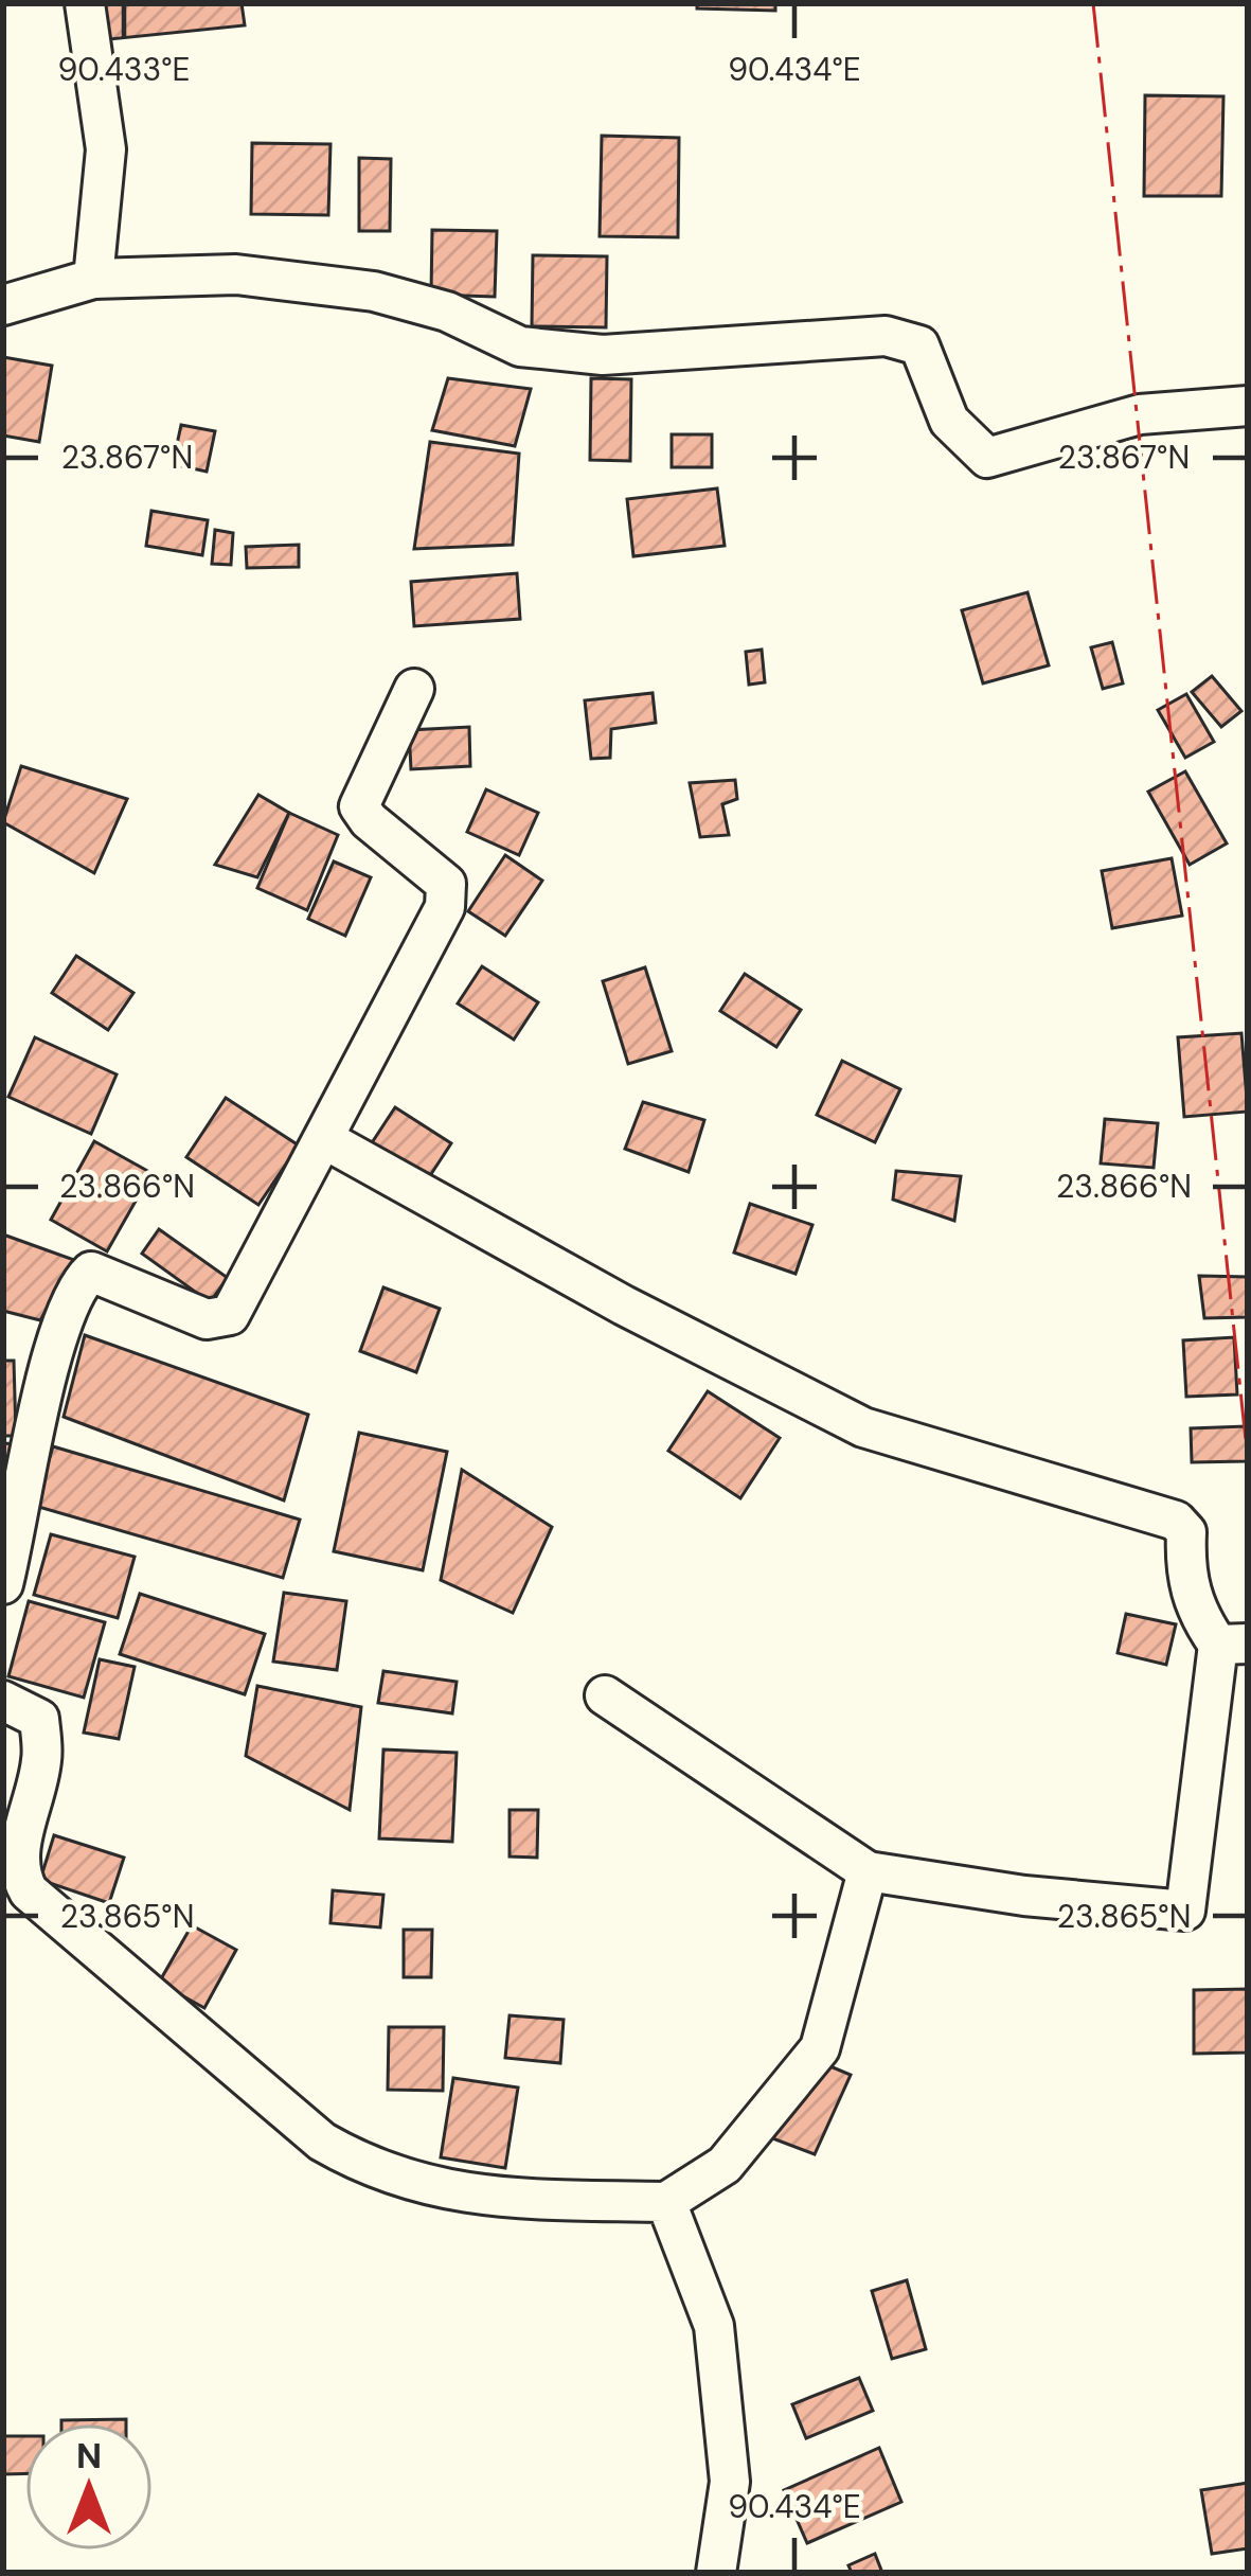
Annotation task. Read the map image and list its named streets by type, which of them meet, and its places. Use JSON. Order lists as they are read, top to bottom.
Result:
{
  "north": "top",
  "coordinates": [
    "90.433°E",
    "90.434°E",
    "23.867°N",
    "23.866°N",
    "23.865°N"
  ]
}
